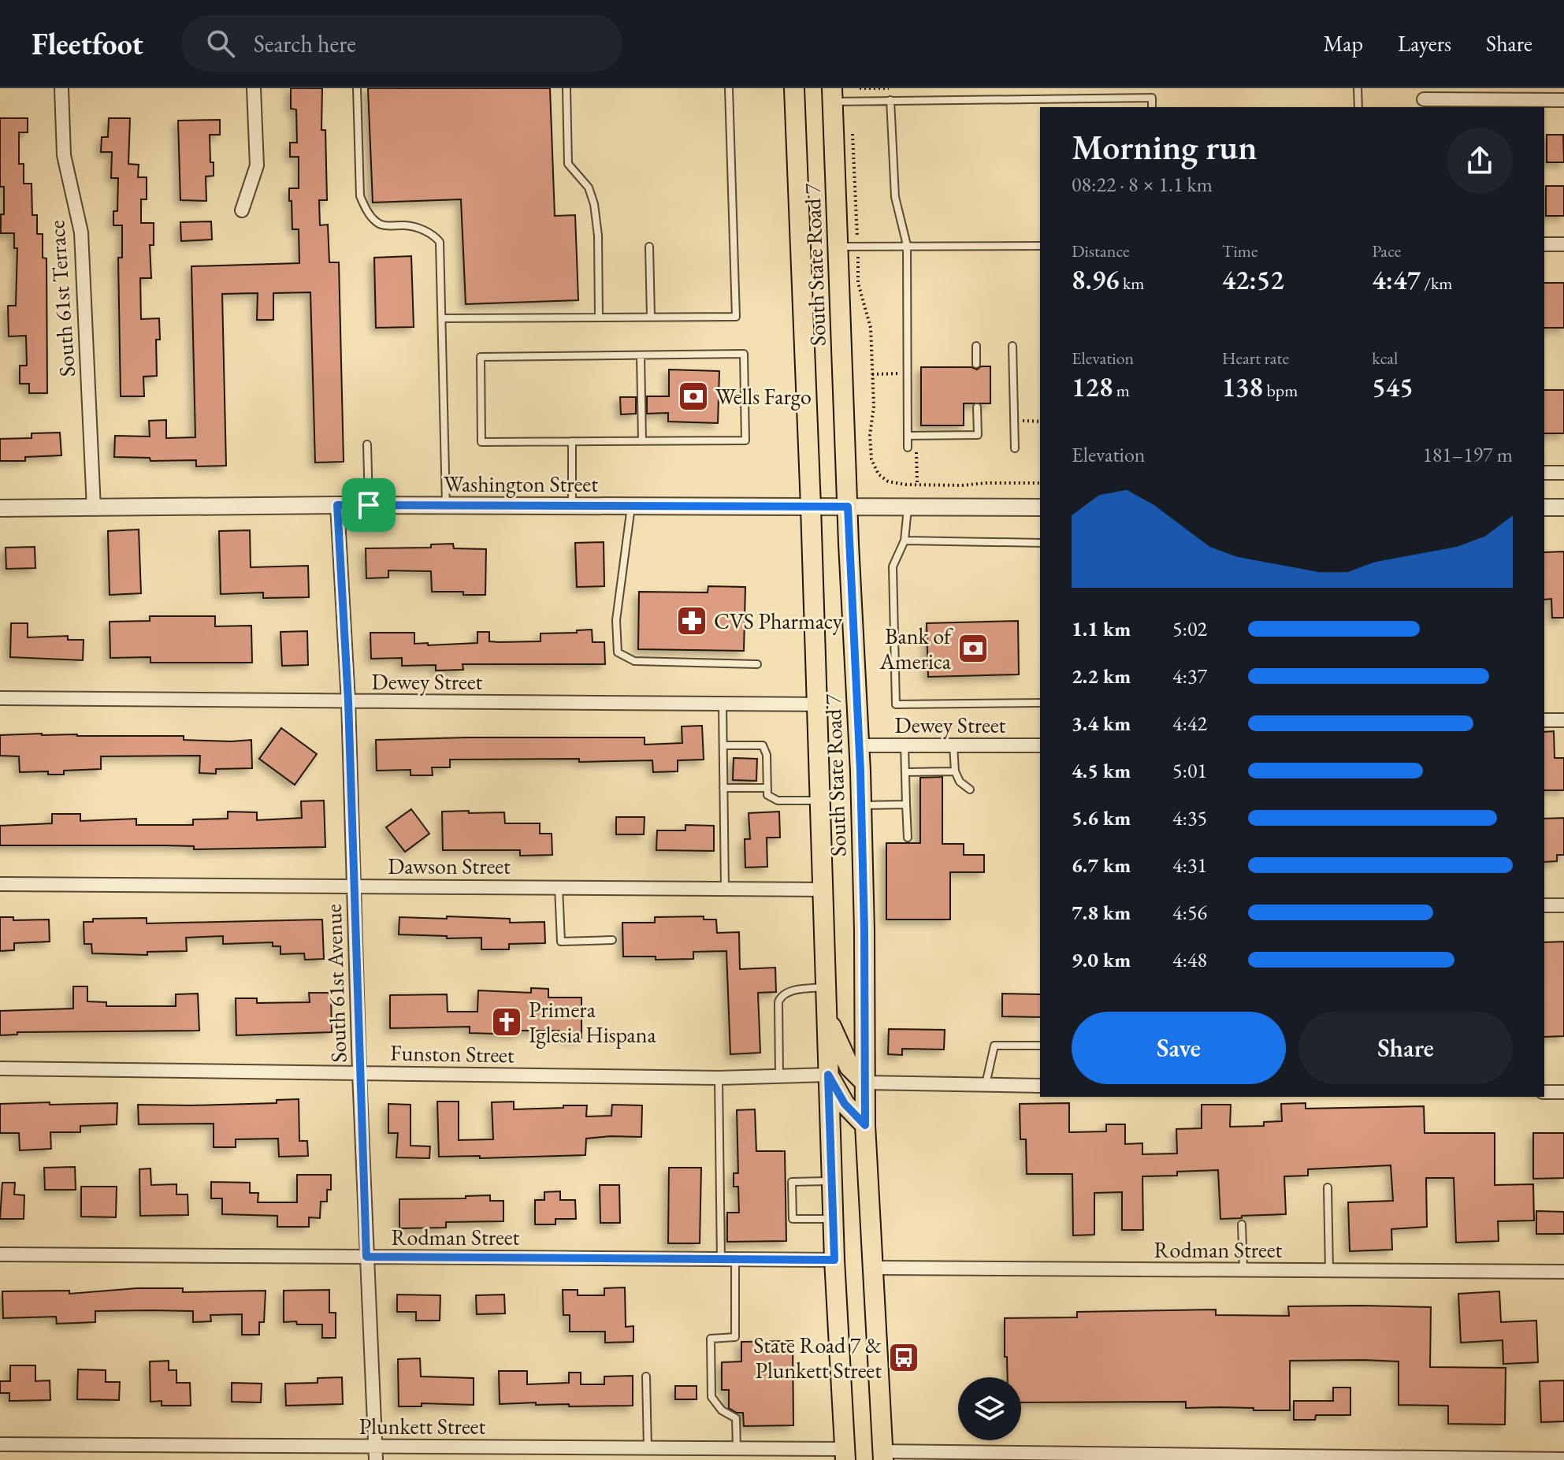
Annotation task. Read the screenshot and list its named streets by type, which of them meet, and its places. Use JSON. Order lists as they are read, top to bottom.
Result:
{
  "streets": {
    "main road": ["South State Road 7"],
    "street": [
      "South 61st Terrace",
      "Washington Street",
      "Dewey Street",
      "Dawson Street",
      "South 61st Avenue",
      "Funston Street",
      "Rodman Street",
      "Plunkett Street"
    ]
  },
  "crossings": [
    ["South State Road 7", "Washington Street"],
    ["South State Road 7", "Dewey Street"],
    ["South State Road 7", "Dawson Street"],
    ["South State Road 7", "Funston Street"],
    ["South State Road 7", "Rodman Street"],
    ["South State Road 7", "Plunkett Street"],
    ["South 61st Terrace", "Washington Street"],
    ["Washington Street", "South 61st Avenue"],
    ["Dewey Street", "South 61st Avenue"],
    ["Dawson Street", "South 61st Avenue"],
    ["South 61st Avenue", "Funston Street"],
    ["South 61st Avenue", "Rodman Street"],
    ["South 61st Avenue", "Plunkett Street"]
  ],
  "places": {
    "bank": ["Wells Fargo", "Bank of America"],
    "pharmacy": ["CVS Pharmacy"],
    "church": ["Primera Iglesia Hispana"],
    "bus stop": ["State Road 7 & Plunkett Street"]
  },
  "page": {
    "header": "Fleetfoot",
    "search": "Search here",
    "nav": ["Map", "Layers", "Share"],
    "heading": ["Morning run", "08:22 · 8 × 1.1 km"],
    "stats": [
      ["Distance", "8.96 km"],
      ["Time", "42:52"],
      ["Pace", "4:47 /km"],
      ["Elevation", "128 m"],
      ["Heart rate", "138 bpm"],
      ["kcal", "545"]
    ],
    "chart": ["Elevation", "181–197 m"],
    "list": [
      {
        "name": "1.1 km",
        "note": "5:02"
      },
      {
        "name": "2.2 km",
        "note": "4:37"
      },
      {
        "name": "3.4 km",
        "note": "4:42"
      },
      {
        "name": "4.5 km",
        "note": "5:01"
      },
      {
        "name": "5.6 km",
        "note": "4:35"
      },
      {
        "name": "6.7 km",
        "note": "4:31"
      },
      {
        "name": "7.8 km",
        "note": "4:56"
      },
      {
        "name": "9.0 km",
        "note": "4:48"
      }
    ],
    "buttons": ["Save", "Share"]
  }
}
